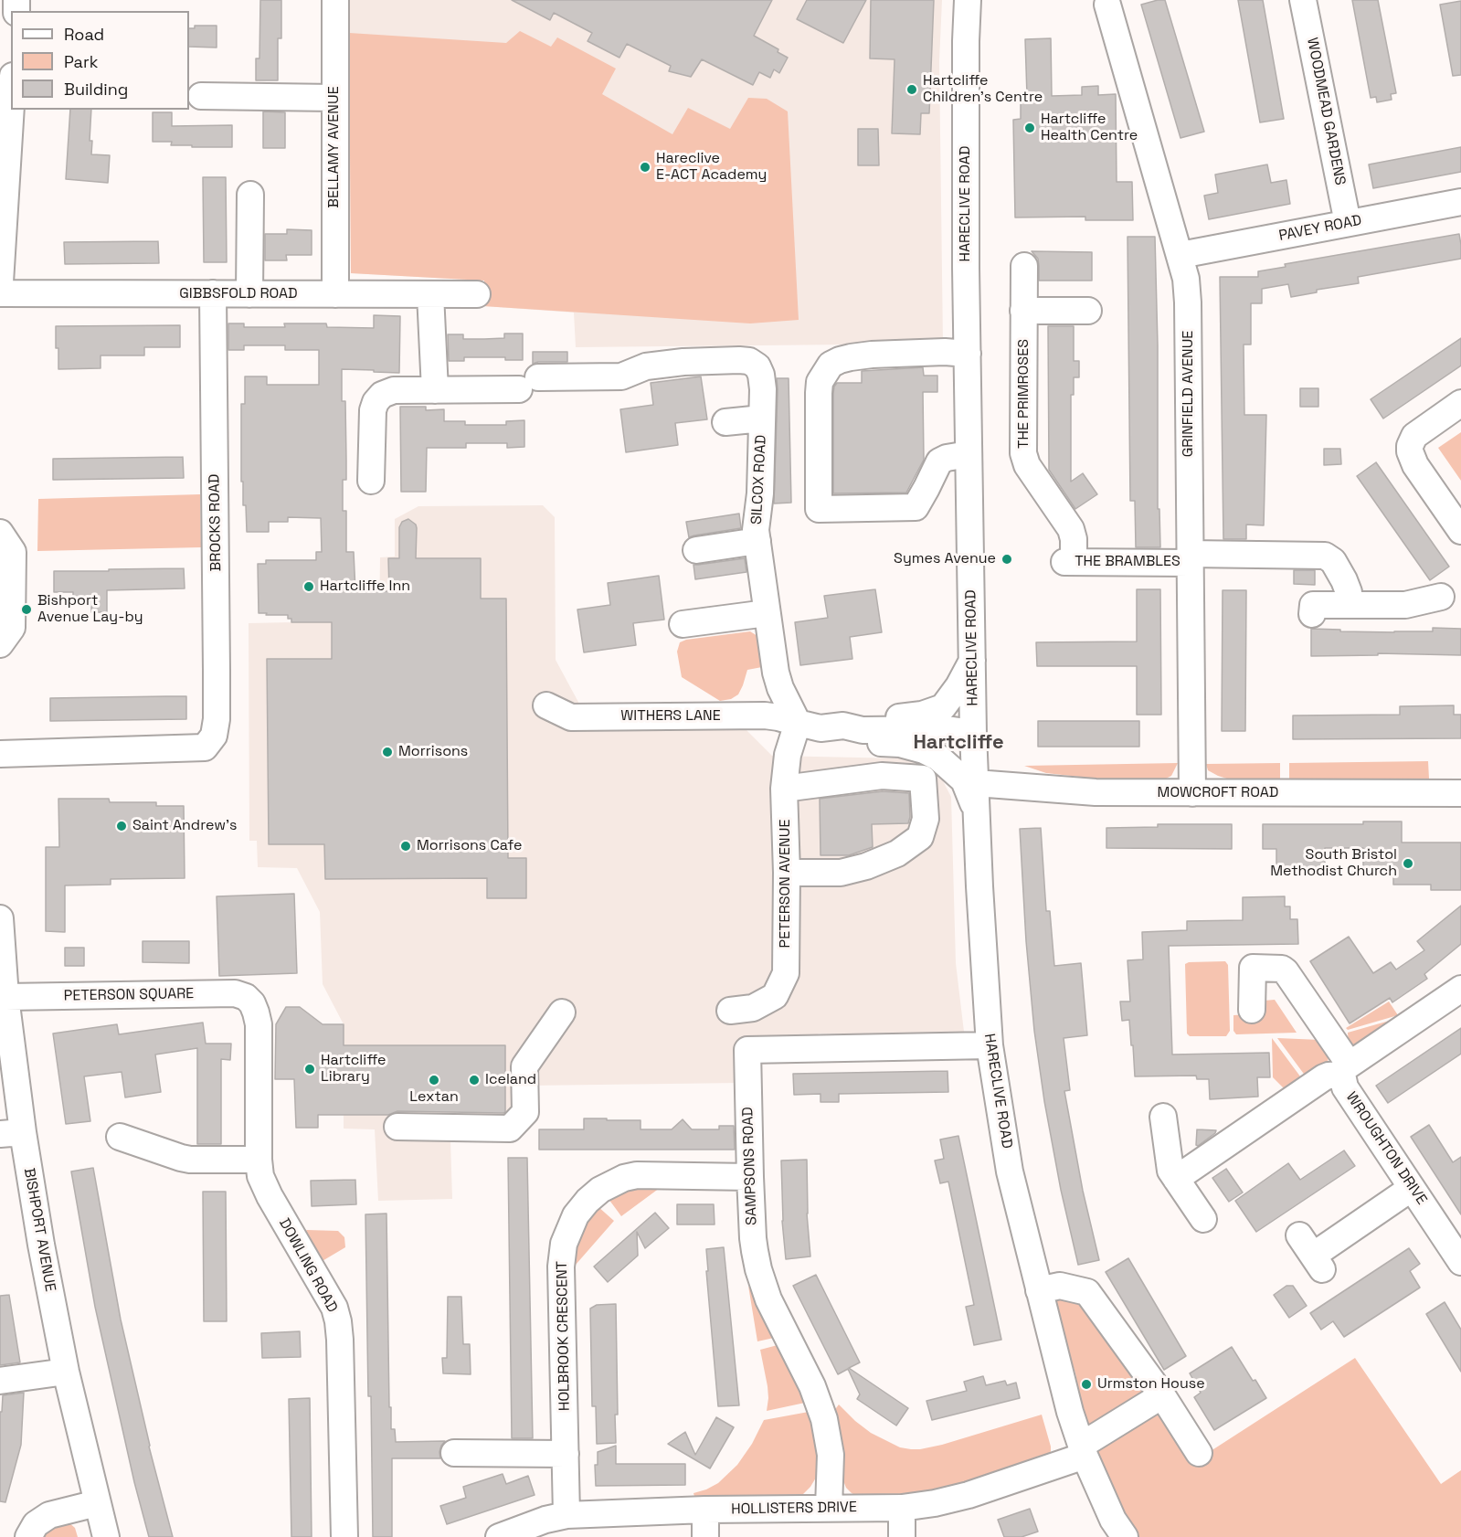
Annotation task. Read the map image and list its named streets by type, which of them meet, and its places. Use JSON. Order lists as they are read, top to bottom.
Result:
{
  "streets": {
    "street": [
      "WOODMEAD GARDENS",
      "BELLAMY AVENUE",
      "HARECLIVE ROAD",
      "PAVEY ROAD",
      "GIBBSFOLD ROAD",
      "THE PRIMROSES",
      "GRINFIELD AVENUE",
      "SILCOX ROAD",
      "BROCKS ROAD",
      "THE BRAMBLES",
      "WITHERS LANE",
      "MOWCROFT ROAD",
      "PETERSON AVENUE",
      "PETERSON SQUARE",
      "WROUGHTON DRIVE",
      "SAMPSONS ROAD",
      "BISHPORT AVENUE",
      "DOWLING ROAD",
      "HOLBROOK CRESCENT",
      "HOLLISTERS DRIVE"
    ]
  },
  "crossings": [
    ["WOODMEAD GARDENS", "PAVEY ROAD"],
    ["BELLAMY AVENUE", "GIBBSFOLD ROAD"],
    ["HARECLIVE ROAD", "MOWCROFT ROAD"],
    ["HARECLIVE ROAD", "SAMPSONS ROAD"],
    ["HARECLIVE ROAD", "HOLLISTERS DRIVE"],
    ["PAVEY ROAD", "GRINFIELD AVENUE"],
    ["GIBBSFOLD ROAD", "BROCKS ROAD"],
    ["THE PRIMROSES", "THE BRAMBLES"],
    ["GRINFIELD AVENUE", "THE BRAMBLES"],
    ["GRINFIELD AVENUE", "MOWCROFT ROAD"],
    ["SILCOX ROAD", "WITHERS LANE"],
    ["SILCOX ROAD", "PETERSON AVENUE"],
    ["WITHERS LANE", "PETERSON AVENUE"],
    ["PETERSON SQUARE", "BISHPORT AVENUE"],
    ["PETERSON SQUARE", "DOWLING ROAD"],
    ["SAMPSONS ROAD", "HOLBROOK CRESCENT"],
    ["SAMPSONS ROAD", "HOLLISTERS DRIVE"],
    ["HOLBROOK CRESCENT", "HOLLISTERS DRIVE"]
  ],
  "districts": ["Hartcliffe"],
  "places": [
    "Hartcliffe Children's Centre",
    "Hartcliffe Health Centre",
    "Hareclive E-ACT Academy",
    "Symes Avenue",
    "Hartcliffe Inn",
    "Bishport Avenue Lay-by",
    "Morrisons",
    "Saint Andrew's",
    "Morrisons Cafe",
    "South Bristol Methodist Church",
    "Hartcliffe Library",
    "Lextan",
    "Iceland",
    "Urmston House"
  ],
  "legend": ["Road", "Park", "Building"]
}
